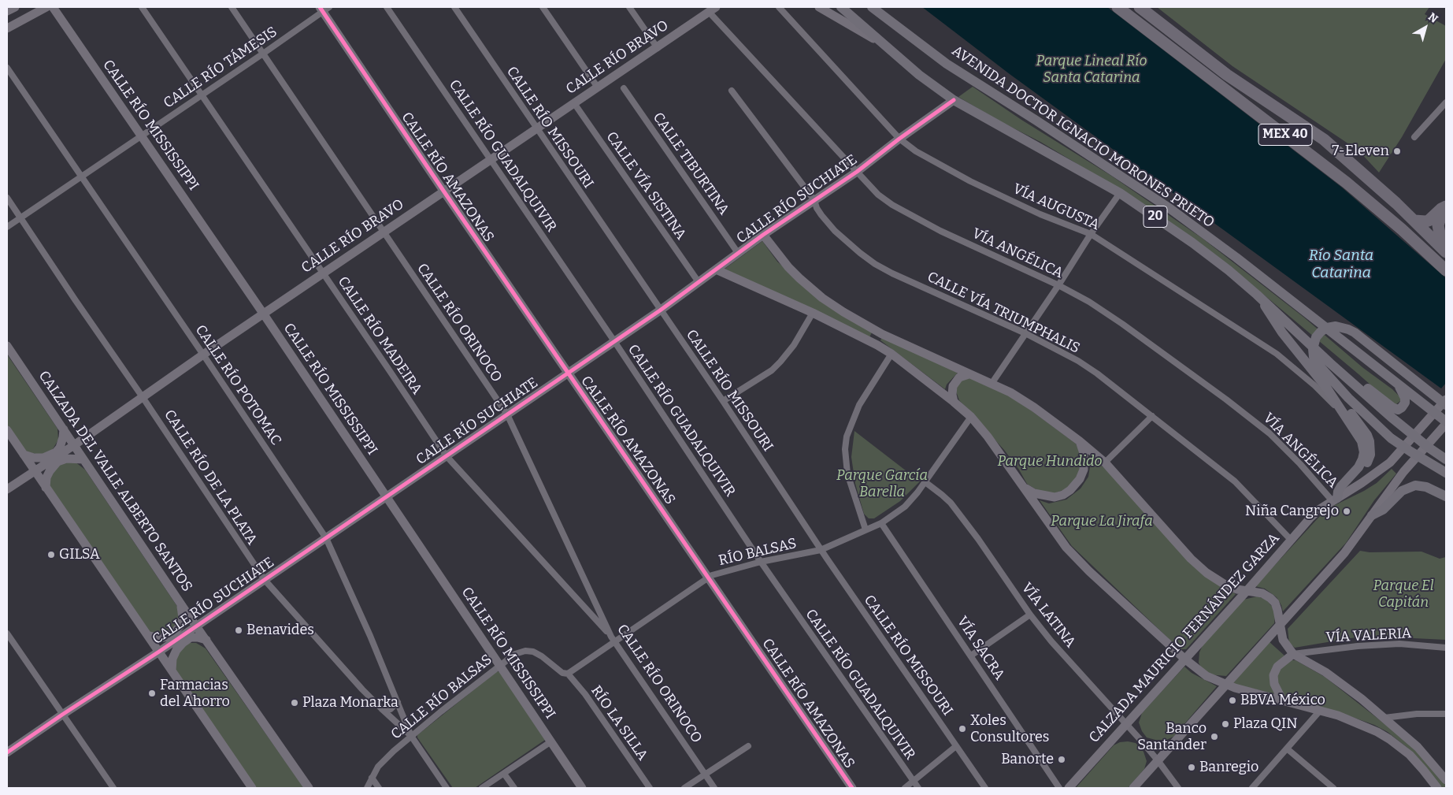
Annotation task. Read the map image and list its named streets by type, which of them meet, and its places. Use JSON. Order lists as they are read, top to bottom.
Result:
{
  "streets": {
    "highway": ["MEX 40"],
    "main road": ["AVENIDA DOCTOR IGNACIO MORONES PRIETO", "20"],
    "street": [
      "CALLE RÍO BRAVO",
      "CALLE RÍO TÁMESIS",
      "CALLE RÍO MISSISSIPPI",
      "CALLE RÍO MISSOURI",
      "CALLE RÍO GUADALQUIVIR",
      "CALLE TIBURTINA",
      "CALLE RÍO AMAZONAS",
      "CALLE VÍA SISTINA",
      "CALLE RÍO SUCHIATE",
      "VÍA AUGUSTA",
      "VÍA ANGÉLICA",
      "CALLE VÍA TRIUMPHALIS",
      "CALLE RÍO ORINOCO",
      "CALLE RÍO MADEIRA",
      "CALLE RÍO POTOMAC",
      "CALLE RÍO DE LA PLATA",
      "CALZADA DEL VALLE ALBERTO SANTOS",
      "RÍO BALSAS",
      "VÍA LATINA",
      "VÍA VALERIA",
      "CALZADA MAURICIO FERNÁNDEZ GARZA",
      "VÍA SACRA",
      "CALLE RÍO BALSAS",
      "RÍO LA SILLA"
    ]
  },
  "crossings": [
    ["CALLE RÍO BRAVO", "CALLE RÍO MISSISSIPPI"],
    ["CALLE RÍO BRAVO", "CALLE RÍO MISSOURI"],
    ["CALLE RÍO BRAVO", "CALLE RÍO GUADALQUIVIR"],
    ["CALLE RÍO BRAVO", "CALLE RÍO AMAZONAS"],
    ["CALLE RÍO BRAVO", "CALLE VÍA SISTINA"],
    ["CALLE RÍO BRAVO", "VÍA ANGÉLICA"],
    ["CALLE RÍO BRAVO", "CALLE RÍO ORINOCO"],
    ["CALLE RÍO BRAVO", "CALLE RÍO MADEIRA"],
    ["CALLE RÍO BRAVO", "CALLE RÍO POTOMAC"],
    ["CALLE RÍO BRAVO", "CALLE RÍO DE LA PLATA"],
    ["CALLE RÍO BRAVO", "CALZADA DEL VALLE ALBERTO SANTOS"],
    ["CALLE RÍO TÁMESIS", "CALLE RÍO MISSISSIPPI"],
    ["CALLE RÍO TÁMESIS", "CALLE RÍO AMAZONAS"],
    ["CALLE RÍO TÁMESIS", "CALLE RÍO ORINOCO"],
    ["CALLE RÍO TÁMESIS", "CALLE RÍO MADEIRA"],
    ["CALLE RÍO TÁMESIS", "CALLE RÍO POTOMAC"],
    ["CALLE RÍO TÁMESIS", "CALLE RÍO DE LA PLATA"],
    ["CALLE RÍO MISSISSIPPI", "CALLE RÍO SUCHIATE"],
    ["CALLE RÍO MISSISSIPPI", "CALLE RÍO BALSAS"],
    ["CALLE RÍO MISSOURI", "CALLE RÍO SUCHIATE"],
    ["CALLE RÍO MISSOURI", "RÍO BALSAS"],
    ["AVENIDA DOCTOR IGNACIO MORONES PRIETO", "CALLE RÍO SUCHIATE"],
    ["CALLE RÍO GUADALQUIVIR", "CALLE RÍO SUCHIATE"],
    ["CALLE RÍO GUADALQUIVIR", "RÍO BALSAS"],
    ["CALLE TIBURTINA", "CALLE RÍO SUCHIATE"],
    ["CALLE RÍO AMAZONAS", "CALLE RÍO SUCHIATE"],
    ["CALLE RÍO AMAZONAS", "RÍO BALSAS"],
    ["CALLE VÍA SISTINA", "CALLE RÍO SUCHIATE"],
    ["CALLE RÍO SUCHIATE", "VÍA AUGUSTA"],
    ["CALLE RÍO SUCHIATE", "VÍA ANGÉLICA"],
    ["CALLE RÍO SUCHIATE", "CALLE VÍA TRIUMPHALIS"],
    ["CALLE RÍO SUCHIATE", "CALLE RÍO ORINOCO"],
    ["CALLE RÍO SUCHIATE", "CALLE RÍO MADEIRA"],
    ["CALLE RÍO SUCHIATE", "CALLE RÍO POTOMAC"],
    ["CALLE RÍO SUCHIATE", "CALLE RÍO DE LA PLATA"],
    ["CALLE RÍO SUCHIATE", "CALZADA DEL VALLE ALBERTO SANTOS"],
    ["VÍA ANGÉLICA", "CALZADA MAURICIO FERNÁNDEZ GARZA"],
    ["CALLE VÍA TRIUMPHALIS", "CALZADA MAURICIO FERNÁNDEZ GARZA"],
    ["CALLE RÍO ORINOCO", "CALLE RÍO MADEIRA"],
    ["CALLE RÍO ORINOCO", "RÍO BALSAS"],
    ["CALLE RÍO MADEIRA", "RÍO BALSAS"],
    ["CALLE RÍO POTOMAC", "CALLE RÍO DE LA PLATA"],
    ["CALLE RÍO POTOMAC", "CALLE RÍO BALSAS"],
    ["CALLE RÍO DE LA PLATA", "CALLE RÍO BALSAS"],
    ["RÍO BALSAS", "VÍA LATINA"],
    ["RÍO BALSAS", "VÍA SACRA"],
    ["RÍO BALSAS", "CALLE RÍO BALSAS"],
    ["RÍO BALSAS", "RÍO LA SILLA"],
    ["VÍA LATINA", "CALZADA MAURICIO FERNÁNDEZ GARZA"],
    ["CALLE RÍO BALSAS", "RÍO LA SILLA"]
  ],
  "water": ["Río Santa Catarina"],
  "parks": [
    "Parque Lineal Río Santa Catarina",
    "Parque Hundido",
    "Parque García Barella",
    "Parque La Jirafa",
    "Parque El Capitán"
  ],
  "places": [
    "7-Eleven",
    "Niña Cangrejo",
    "GILSA",
    "Benavides",
    "Farmacias del Ahorro",
    "BBVA México",
    "Plaza Monarka",
    "Plaza QIN",
    "Xoles Consultores",
    "Banco Santander",
    "Banorte",
    "Banregio"
  ],
  "north": "top right"
}
